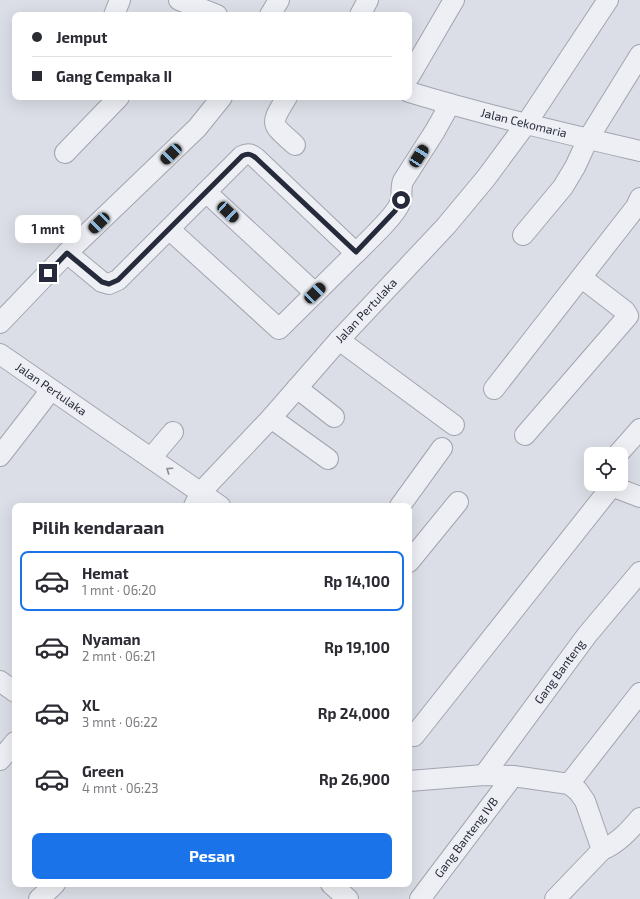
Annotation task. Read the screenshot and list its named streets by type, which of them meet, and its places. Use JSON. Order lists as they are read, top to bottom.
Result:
{
  "streets": {
    "street": [
      "Jalan Cekomaria",
      "Jalan Pertulaka",
      "Gang Banteng",
      "Gang Banteng IVB"
    ]
  },
  "crossings": [
    ["Jalan Cekomaria", "Jalan Pertulaka"]
  ],
  "page": {
    "banner": ["Jemput", "Gang Cempaka II"],
    "bubble": "1 mnt",
    "heading": "Pilih kendaraan",
    "list": [
      {
        "name": "Hemat",
        "note": "1 mnt · 06:20",
        "value": "Rp 14,100"
      },
      {
        "name": "Nyaman",
        "note": "2 mnt · 06:21",
        "value": "Rp 19,100"
      },
      {
        "name": "XL",
        "note": "3 mnt · 06:22",
        "value": "Rp 24,000"
      },
      {
        "name": "Green",
        "note": "4 mnt · 06:23",
        "value": "Rp 26,900"
      }
    ],
    "buttons": "Pesan"
  }
}
